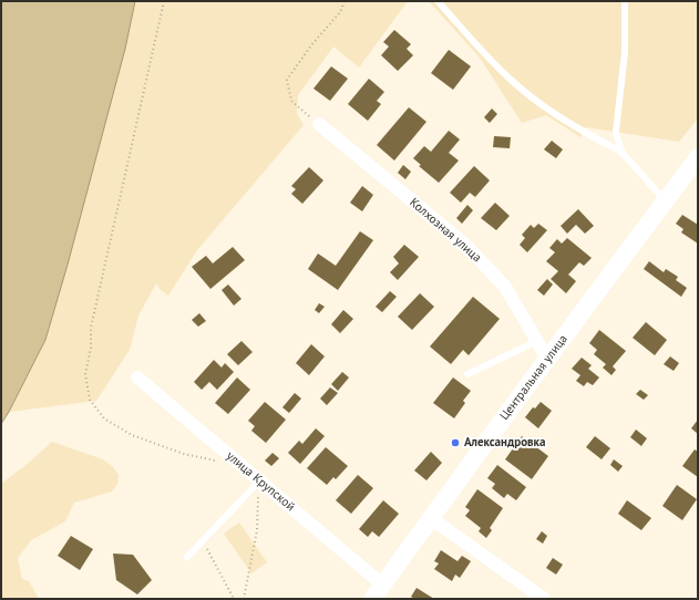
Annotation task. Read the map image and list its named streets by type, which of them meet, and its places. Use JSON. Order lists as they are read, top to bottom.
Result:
{
  "streets": {
    "main road": ["Центральная улица"],
    "street": ["Колхозная улица", "улица Крупской"]
  },
  "crossings": [
    ["Колхозная улица", "Центральная улица"],
    ["Центральная улица", "улица Крупской"]
  ],
  "places": ["Александровка"]
}
